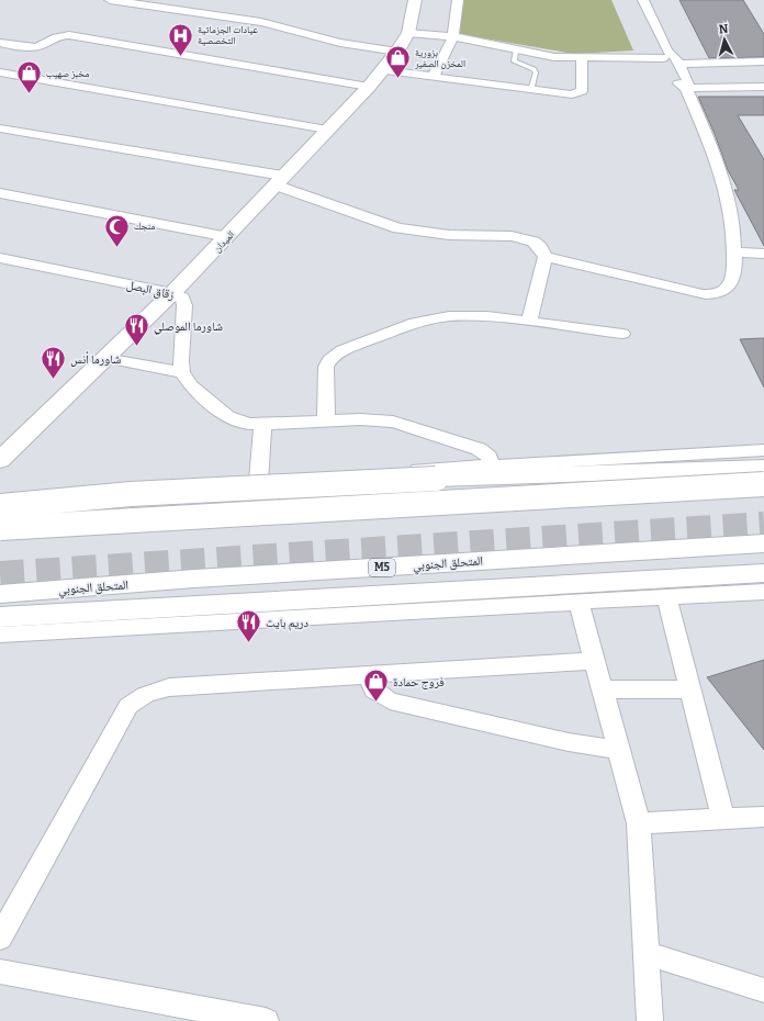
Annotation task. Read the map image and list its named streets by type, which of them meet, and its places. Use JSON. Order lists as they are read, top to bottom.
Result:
{
  "streets": {
    "main road": ["الميدان", "المتحلق الجنوبي", "M5"],
    "street": ["زقاق البصل"]
  },
  "crossings": [
    ["الميدان", "زقاق البصل"]
  ],
  "places": {
    "hospital": ["عيادات الجزماتية التخصصية"],
    "shop": ["بزورية المخزن الصغير", "مخبز صهيب", "فروج حمادة"],
    "mosque": ["منجك"],
    "restaurant": ["شاورما الموصلي", "شاورما أنس", "دريم بايت"]
  },
  "north": "top"
}
